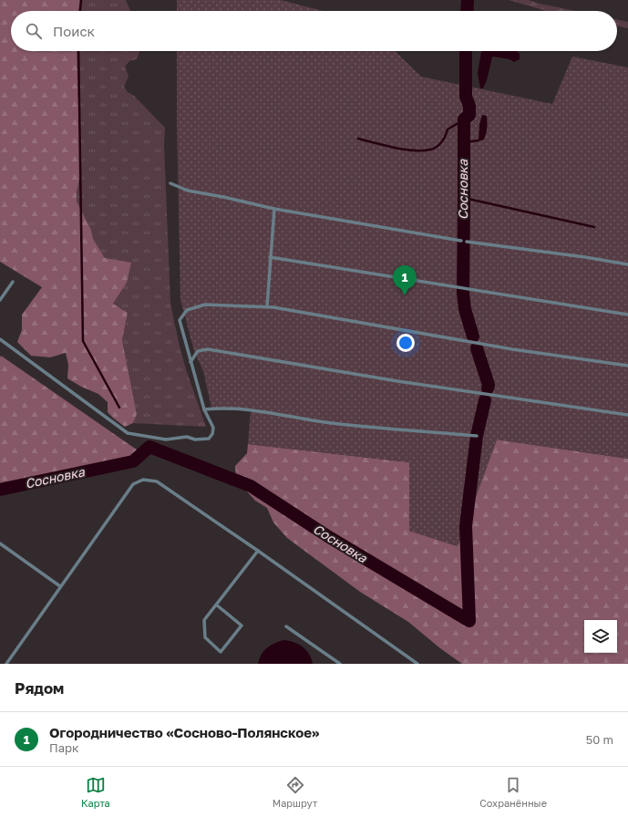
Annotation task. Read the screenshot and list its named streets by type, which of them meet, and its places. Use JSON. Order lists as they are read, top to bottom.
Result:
{
  "water": ["Сосновка"],
  "page": {
    "search": "Поиск",
    "pins": "1",
    "heading": "Рядом",
    "list": [
      {
        "mark": "1",
        "name": "Огородничество «Сосново-Полянское»",
        "note": "Парк",
        "value": "50 m"
      }
    ],
    "nav": ["Карта", "Маршрут", "Сохранённые"]
  }
}
